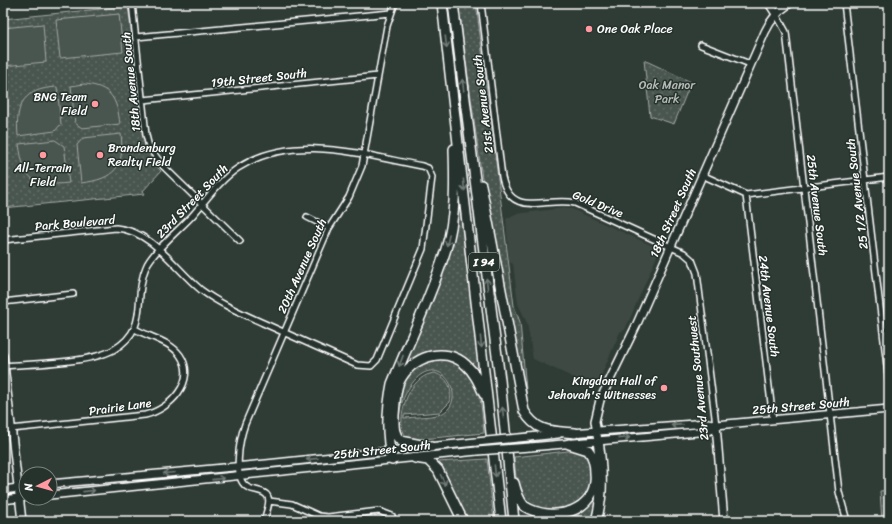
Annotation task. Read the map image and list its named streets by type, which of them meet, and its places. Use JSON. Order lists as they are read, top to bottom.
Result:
{
  "streets": {
    "highway": ["I 94"],
    "main road": [
      "25th Avenue South",
      "18th Street South",
      "23rd Avenue Southwest",
      "25th Street South"
    ],
    "street": [
      "19th Street South",
      "18th Avenue South",
      "21st Avenue South",
      "25 1/2 Avenue South",
      "23rd Street South",
      "Gold Drive",
      "Park Boulevard",
      "20th Avenue South",
      "24th Avenue South",
      "Prairie Lane"
    ]
  },
  "crossings": [
    ["19th Street South", "18th Avenue South"],
    ["19th Street South", "20th Avenue South"],
    ["18th Avenue South", "23rd Street South"],
    ["21st Avenue South", "Gold Drive"],
    ["23rd Street South", "Park Boulevard"],
    ["23rd Street South", "20th Avenue South"],
    ["23rd Street South", "Prairie Lane"],
    ["Gold Drive", "18th Street South"],
    ["Gold Drive", "23rd Avenue Southwest"],
    ["25th Avenue South", "18th Street South"],
    ["25th Avenue South", "25th Street South"],
    ["18th Street South", "23rd Avenue Southwest"],
    ["18th Street South", "25th Street South"],
    ["Park Boulevard", "20th Avenue South"],
    ["20th Avenue South", "25th Street South"],
    ["24th Avenue South", "25th Street South"],
    ["23rd Avenue Southwest", "25th Street South"]
  ],
  "parks": ["Oak Manor Park"],
  "places": [
    "One Oak Place",
    "BNG Team Field",
    "All-Terrain Field",
    "Brandenburg Realty Field",
    "Kingdom Hall of Jehovah's Witnesses"
  ],
  "north": "left"
}
